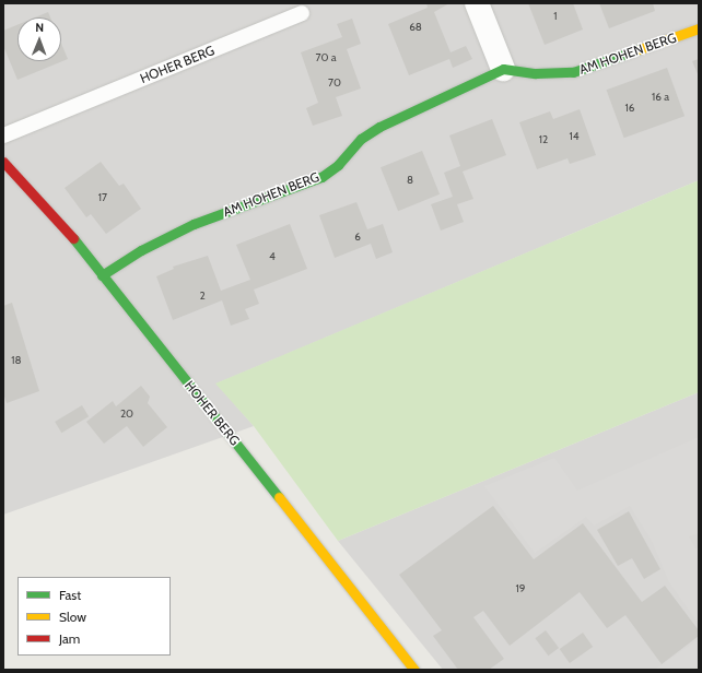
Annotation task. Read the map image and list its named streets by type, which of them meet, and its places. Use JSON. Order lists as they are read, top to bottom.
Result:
{
  "streets": {
    "street": ["AM HOHEN BERG", "HOHER BERG"]
  },
  "crossings": [
    ["AM HOHEN BERG", "HOHER BERG"]
  ],
  "house_numbers": [
    "1",
    "68",
    "70 a",
    "70",
    "16 a",
    "16",
    "14",
    "12",
    "8",
    "17",
    "6",
    "4",
    "2",
    "18",
    "20",
    "19"
  ],
  "legend": ["Fast", "Slow", "Jam"],
  "north": "top"
}
